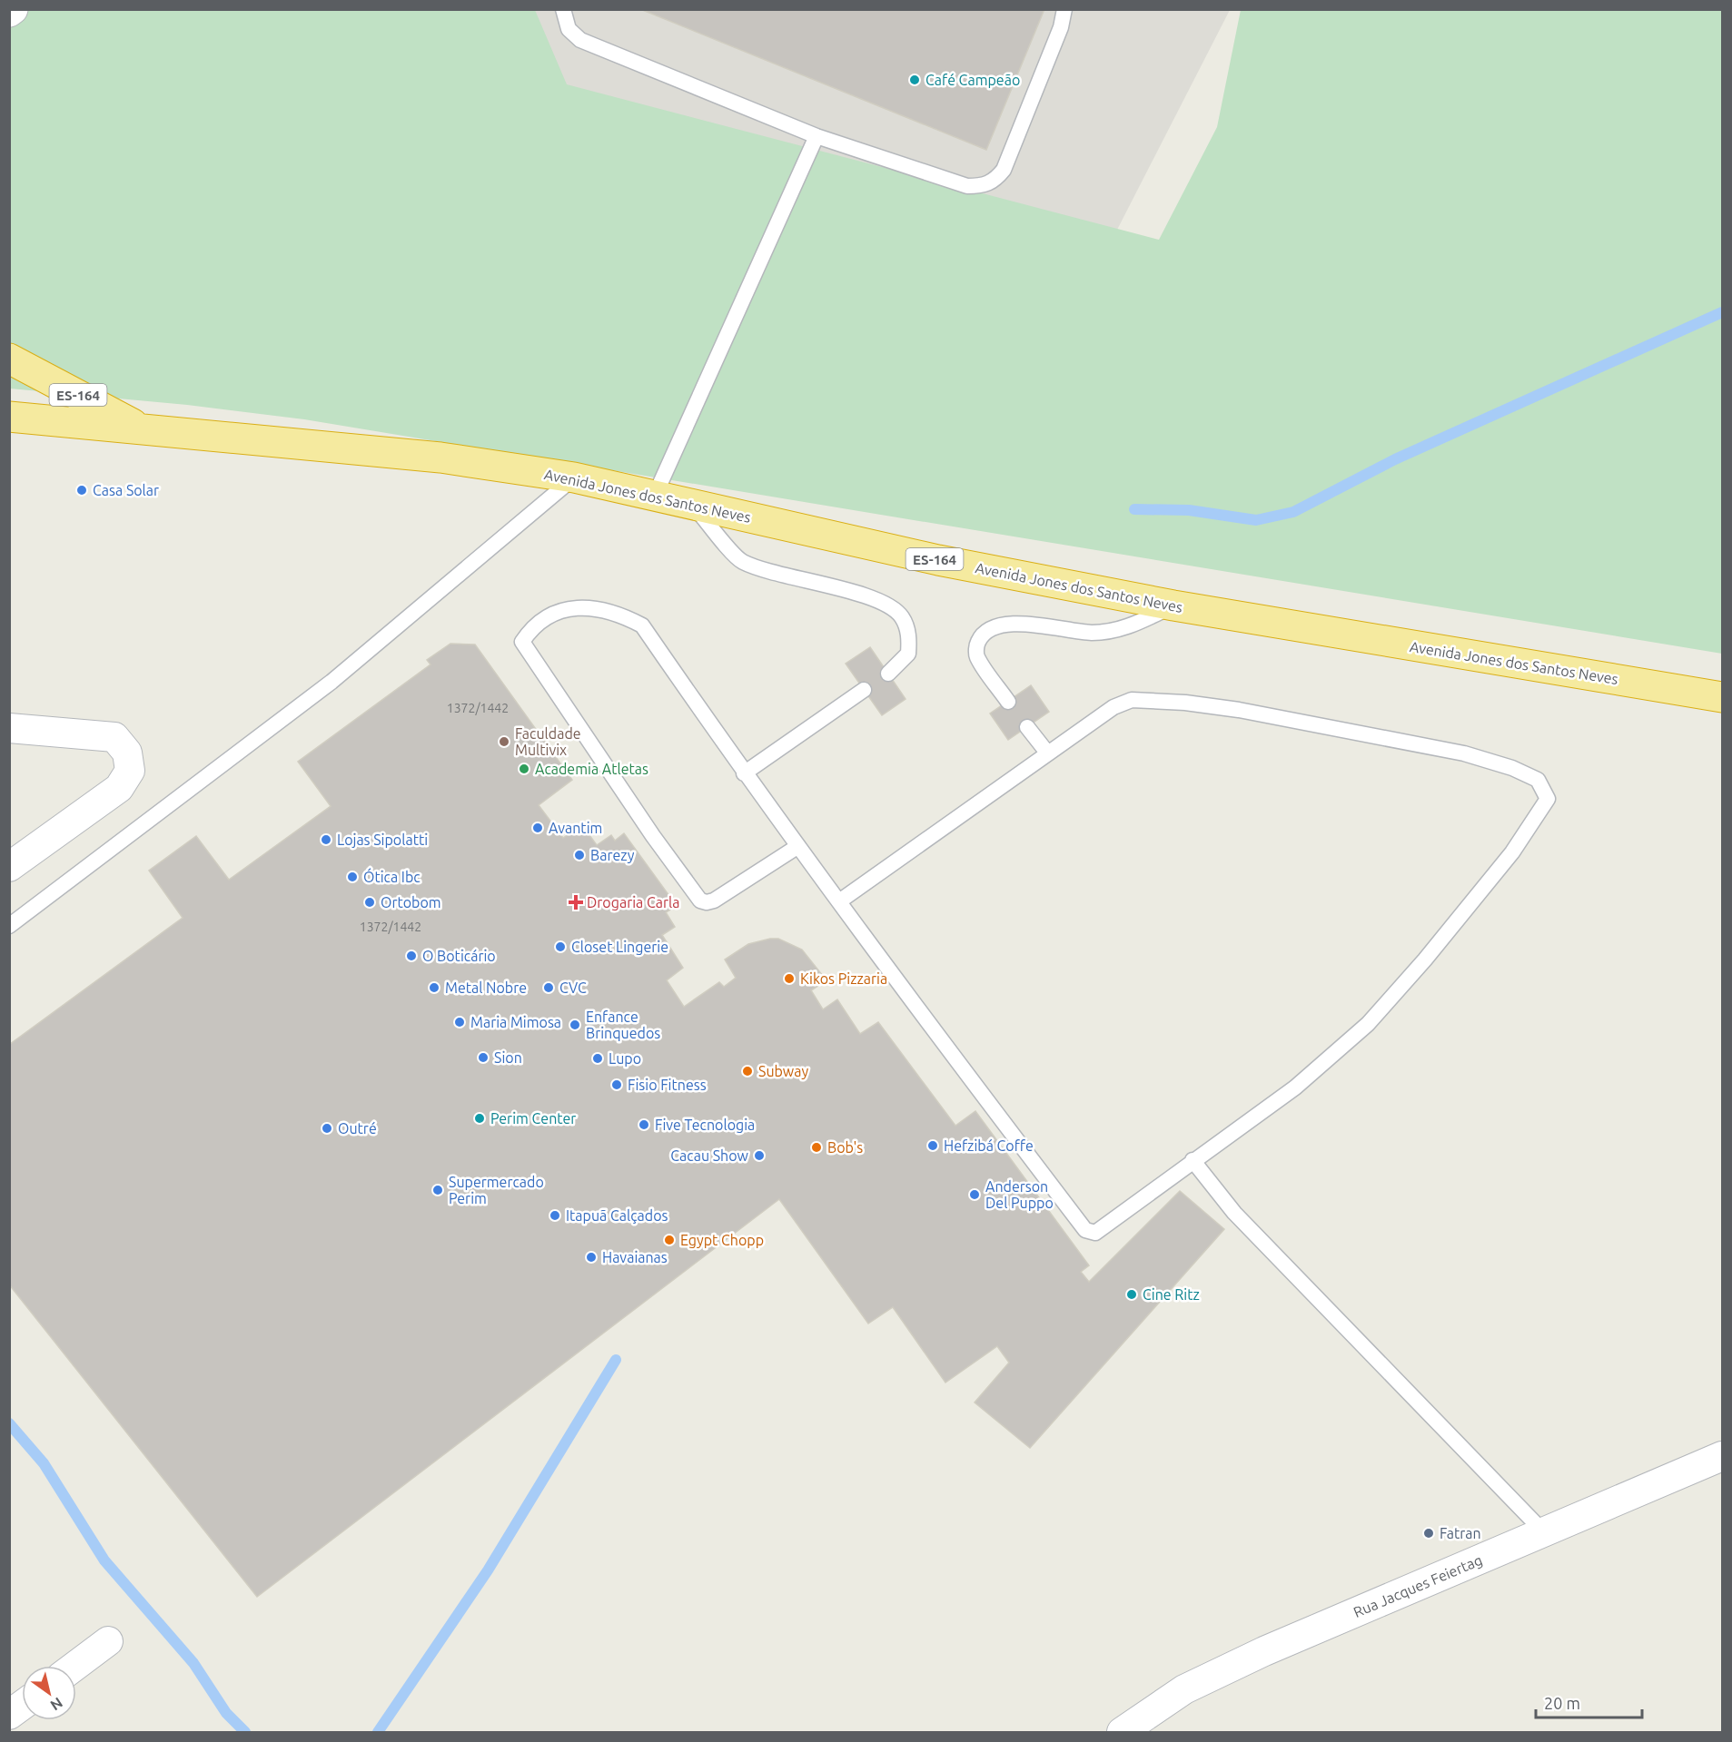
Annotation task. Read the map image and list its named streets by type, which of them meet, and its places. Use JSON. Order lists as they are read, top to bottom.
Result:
{
  "streets": {
    "highway": ["ES-164", "Avenida Jones dos Santos Neves"],
    "street": ["Rua Jacques Feiertag"]
  },
  "places": {
    "other": [
      "Café Campeão",
      "Casa Solar",
      "Faculdade Multivix",
      "Academia Atletas",
      "Avantim",
      "Lojas Sipolatti",
      "Barezy",
      "Ótica Ibc",
      "Ortobom",
      "Closet Lingerie",
      "O Boticário",
      "Kikos Pizzaria",
      "Metal Nobre",
      "CVC",
      "Maria Mimosa",
      "Enfance Brinquedos",
      "Sion",
      "Lupo",
      "Subway",
      "Fisio Fitness",
      "Perim Center",
      "Five Tecnologia",
      "Outré",
      "Hefzibá Coffe",
      "Bob's",
      "Cacau Show",
      "Supermercado Perim",
      "Anderson Del Puppo",
      "Itapuã Calçados",
      "Egypt Chopp",
      "Havaianas",
      "Cine Ritz",
      "Fatran"
    ],
    "health": ["Drogaria Carla"]
  },
  "house_numbers": ["1372/1442", "1372/1442"],
  "scale_bar": "20 m",
  "north": "bottom right"
}
